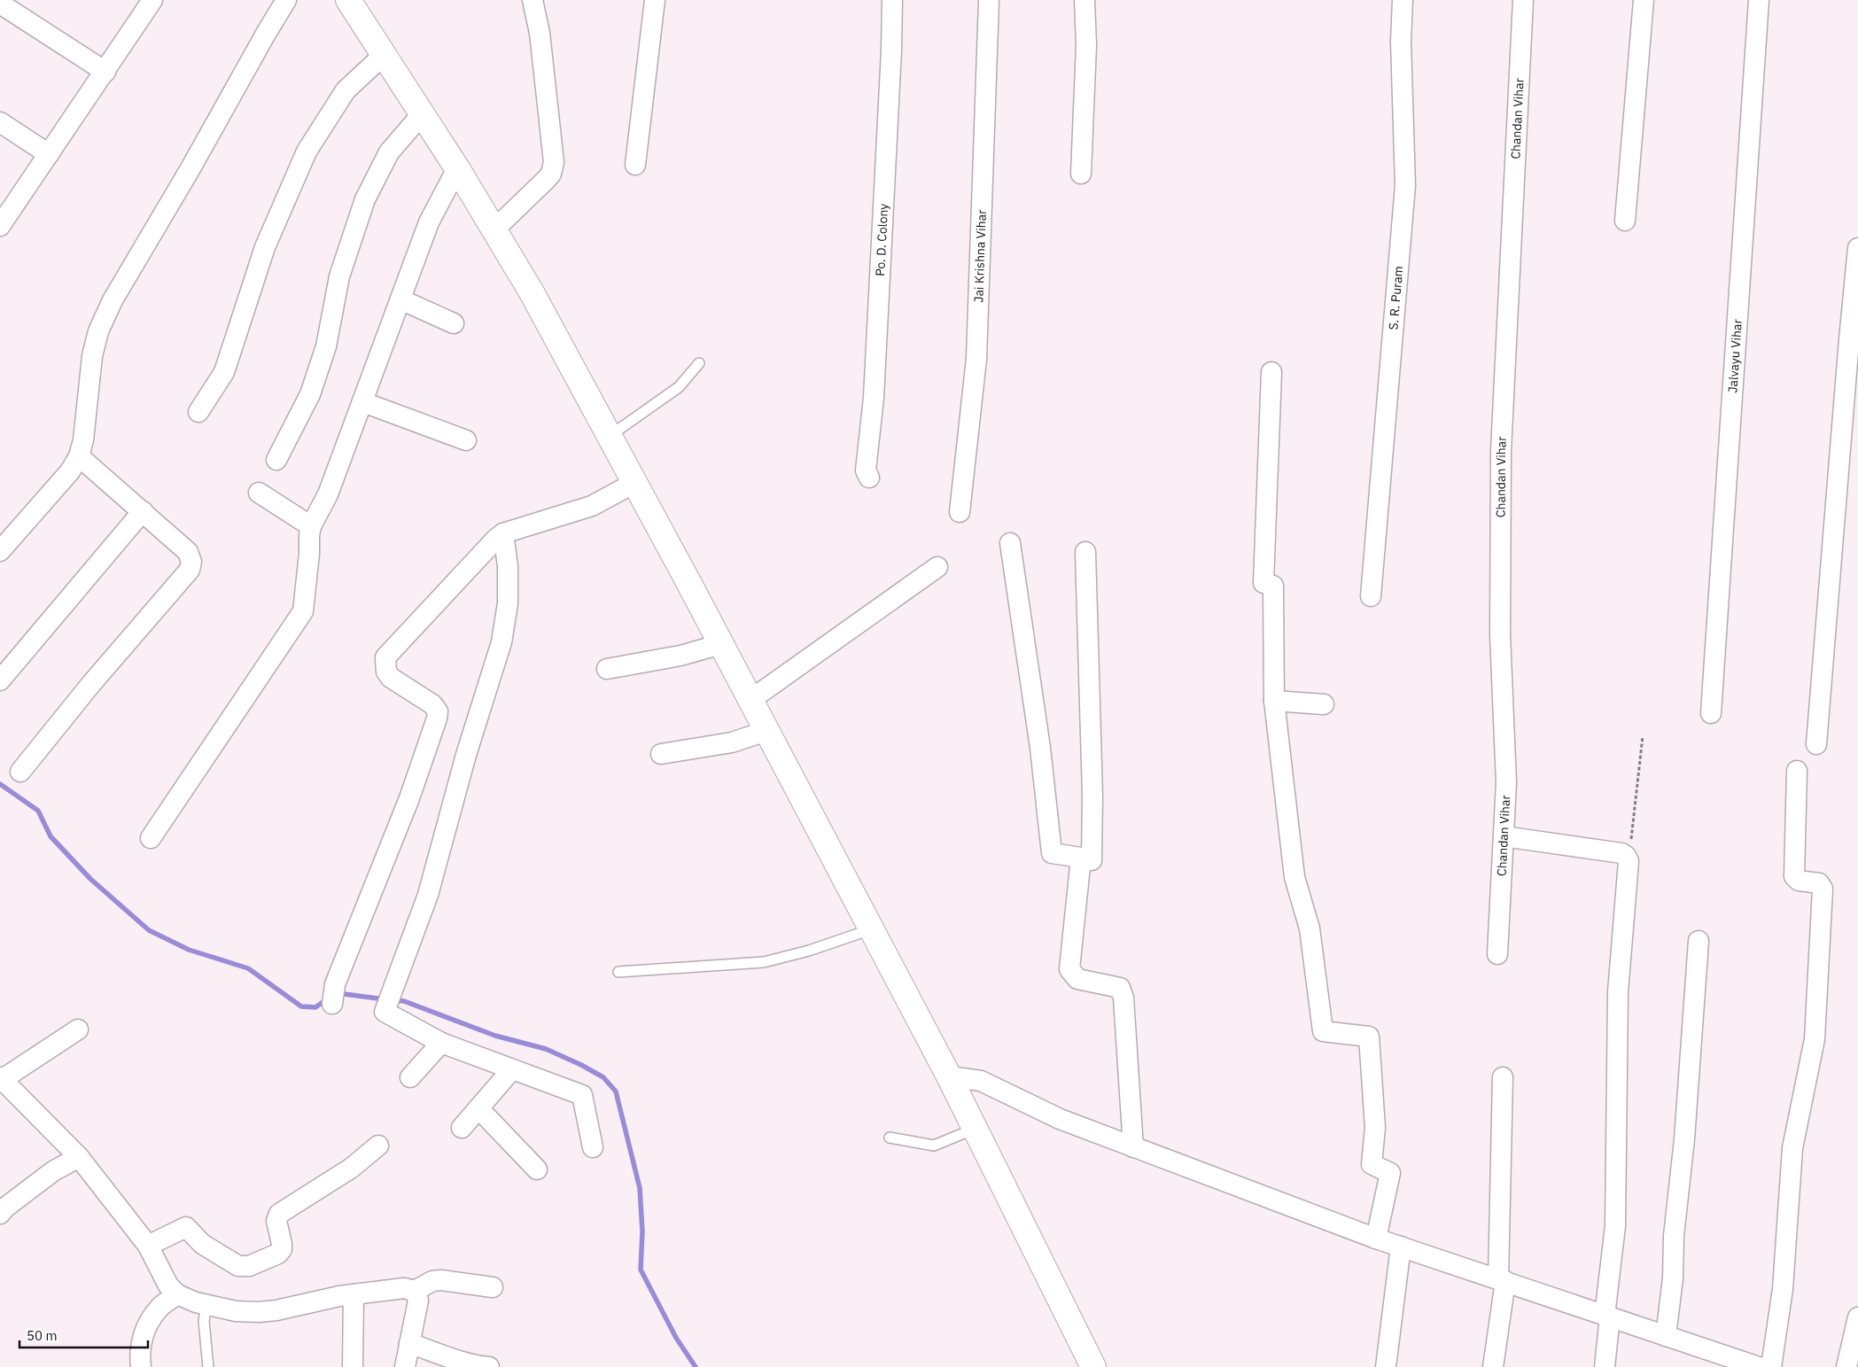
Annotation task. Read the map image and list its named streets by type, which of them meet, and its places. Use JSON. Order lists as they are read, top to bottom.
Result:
{
  "streets": {
    "street": [
      "Chandan Vihar",
      "Po. D. Colony",
      "Jai Krishna Vihar",
      "S. R. Puram",
      "Jalvayu Vihar"
    ]
  },
  "scale_bar": "50 m"
}
